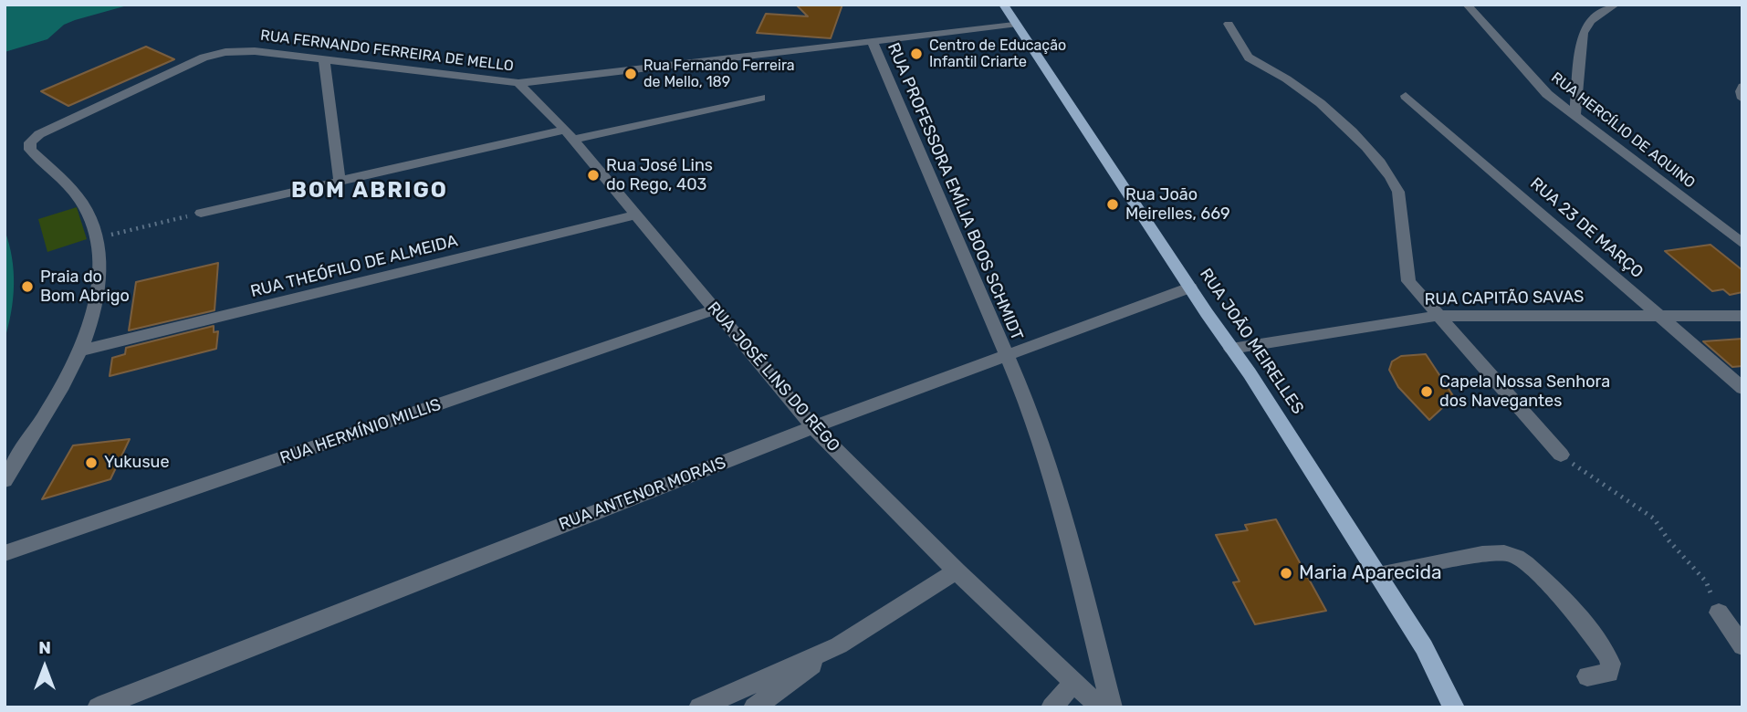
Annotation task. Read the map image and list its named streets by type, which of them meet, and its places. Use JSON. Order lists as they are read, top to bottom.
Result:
{
  "streets": {
    "main road": ["RUA JOÃO MEIRELLES"],
    "street": [
      "RUA FERNANDO FERREIRA DE MELLO",
      "RUA HERCÍLIO DE AQUINO",
      "RUA PROFESSORA EMÍLIA BOOS SCHMIDT",
      "RUA 23 DE MARÇO",
      "RUA THEÓFILO DE ALMEIDA",
      "RUA CAPITÃO SAVAS",
      "RUA JOSÉ LINS DO REGO",
      "RUA HERMÍNIO MILLIS",
      "RUA ANTENOR MORAIS"
    ]
  },
  "crossings": [
    ["RUA FERNANDO FERREIRA DE MELLO", "RUA PROFESSORA EMÍLIA BOOS SCHMIDT"],
    ["RUA FERNANDO FERREIRA DE MELLO", "RUA JOÃO MEIRELLES"],
    ["RUA FERNANDO FERREIRA DE MELLO", "RUA JOSÉ LINS DO REGO"],
    ["RUA PROFESSORA EMÍLIA BOOS SCHMIDT", "RUA ANTENOR MORAIS"],
    ["RUA 23 DE MARÇO", "RUA CAPITÃO SAVAS"],
    ["RUA THEÓFILO DE ALMEIDA", "RUA JOSÉ LINS DO REGO"],
    ["RUA CAPITÃO SAVAS", "RUA JOÃO MEIRELLES"],
    ["RUA JOÃO MEIRELLES", "RUA ANTENOR MORAIS"],
    ["RUA JOSÉ LINS DO REGO", "RUA HERMÍNIO MILLIS"],
    ["RUA JOSÉ LINS DO REGO", "RUA ANTENOR MORAIS"]
  ],
  "districts": ["BOM ABRIGO"],
  "places": [
    "Centro de Educação Infantil Criarte",
    "Rua Fernando Ferreira de Mello, 189",
    "Rua José Lins do Rego, 403",
    "Rua João Meirelles, 669",
    "Praia do Bom Abrigo",
    "Capela Nossa Senhora dos Navegantes",
    "Yukusue",
    "Maria Aparecida"
  ],
  "north": "top"
}
